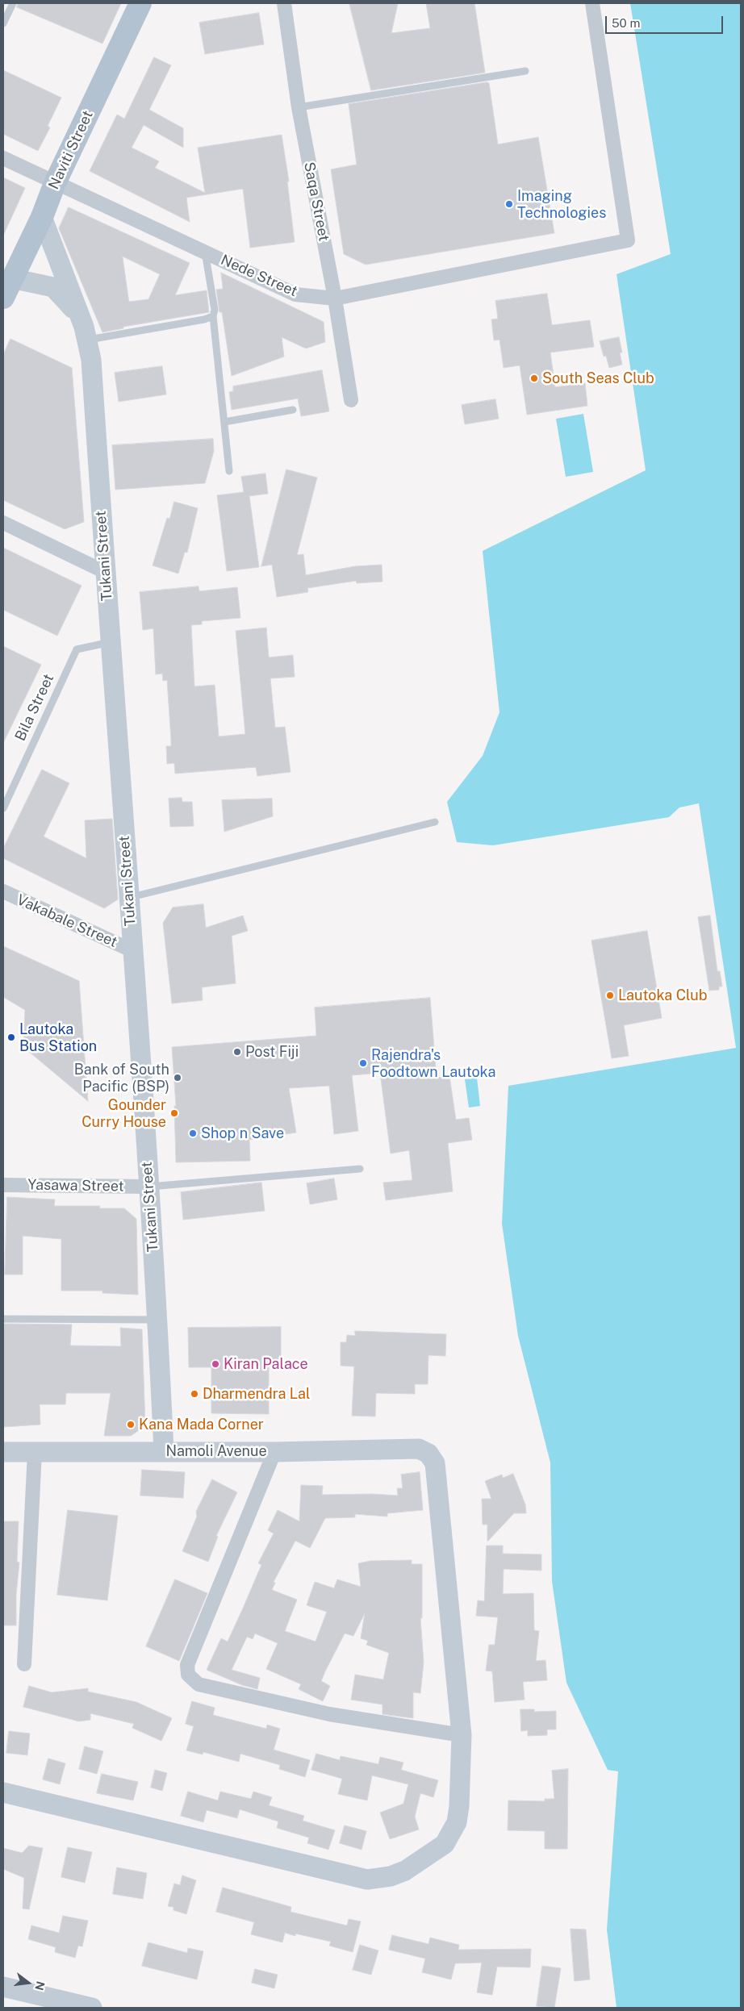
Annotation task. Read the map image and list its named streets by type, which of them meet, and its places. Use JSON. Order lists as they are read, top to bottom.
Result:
{
  "streets": {
    "main road": ["Naviti Street"],
    "street": [
      "Saqa Street",
      "Nede Street",
      "Tukani Street",
      "Vakabale Street",
      "Yasawa Street",
      "Namoli Avenue"
    ],
    "lane": ["Bila Street"]
  },
  "crossings": [
    ["Naviti Street", "Nede Street"],
    ["Naviti Street", "Tukani Street"],
    ["Saqa Street", "Nede Street"],
    ["Tukani Street", "Bila Street"],
    ["Tukani Street", "Vakabale Street"],
    ["Tukani Street", "Yasawa Street"],
    ["Tukani Street", "Namoli Avenue"]
  ],
  "places": [
    "Imaging Technologies",
    "South Seas Club",
    "Lautoka Club",
    "Lautoka Bus Station",
    "Post Fiji",
    "Rajendra's Foodtown Lautoka",
    "Bank of South Pacific (BSP)",
    "Gounder Curry House",
    "Shop n Save",
    "Kiran Palace",
    "Dharmendra Lal",
    "Kana Mada Corner"
  ],
  "scale_bar": "50 m",
  "north": "right"
}
